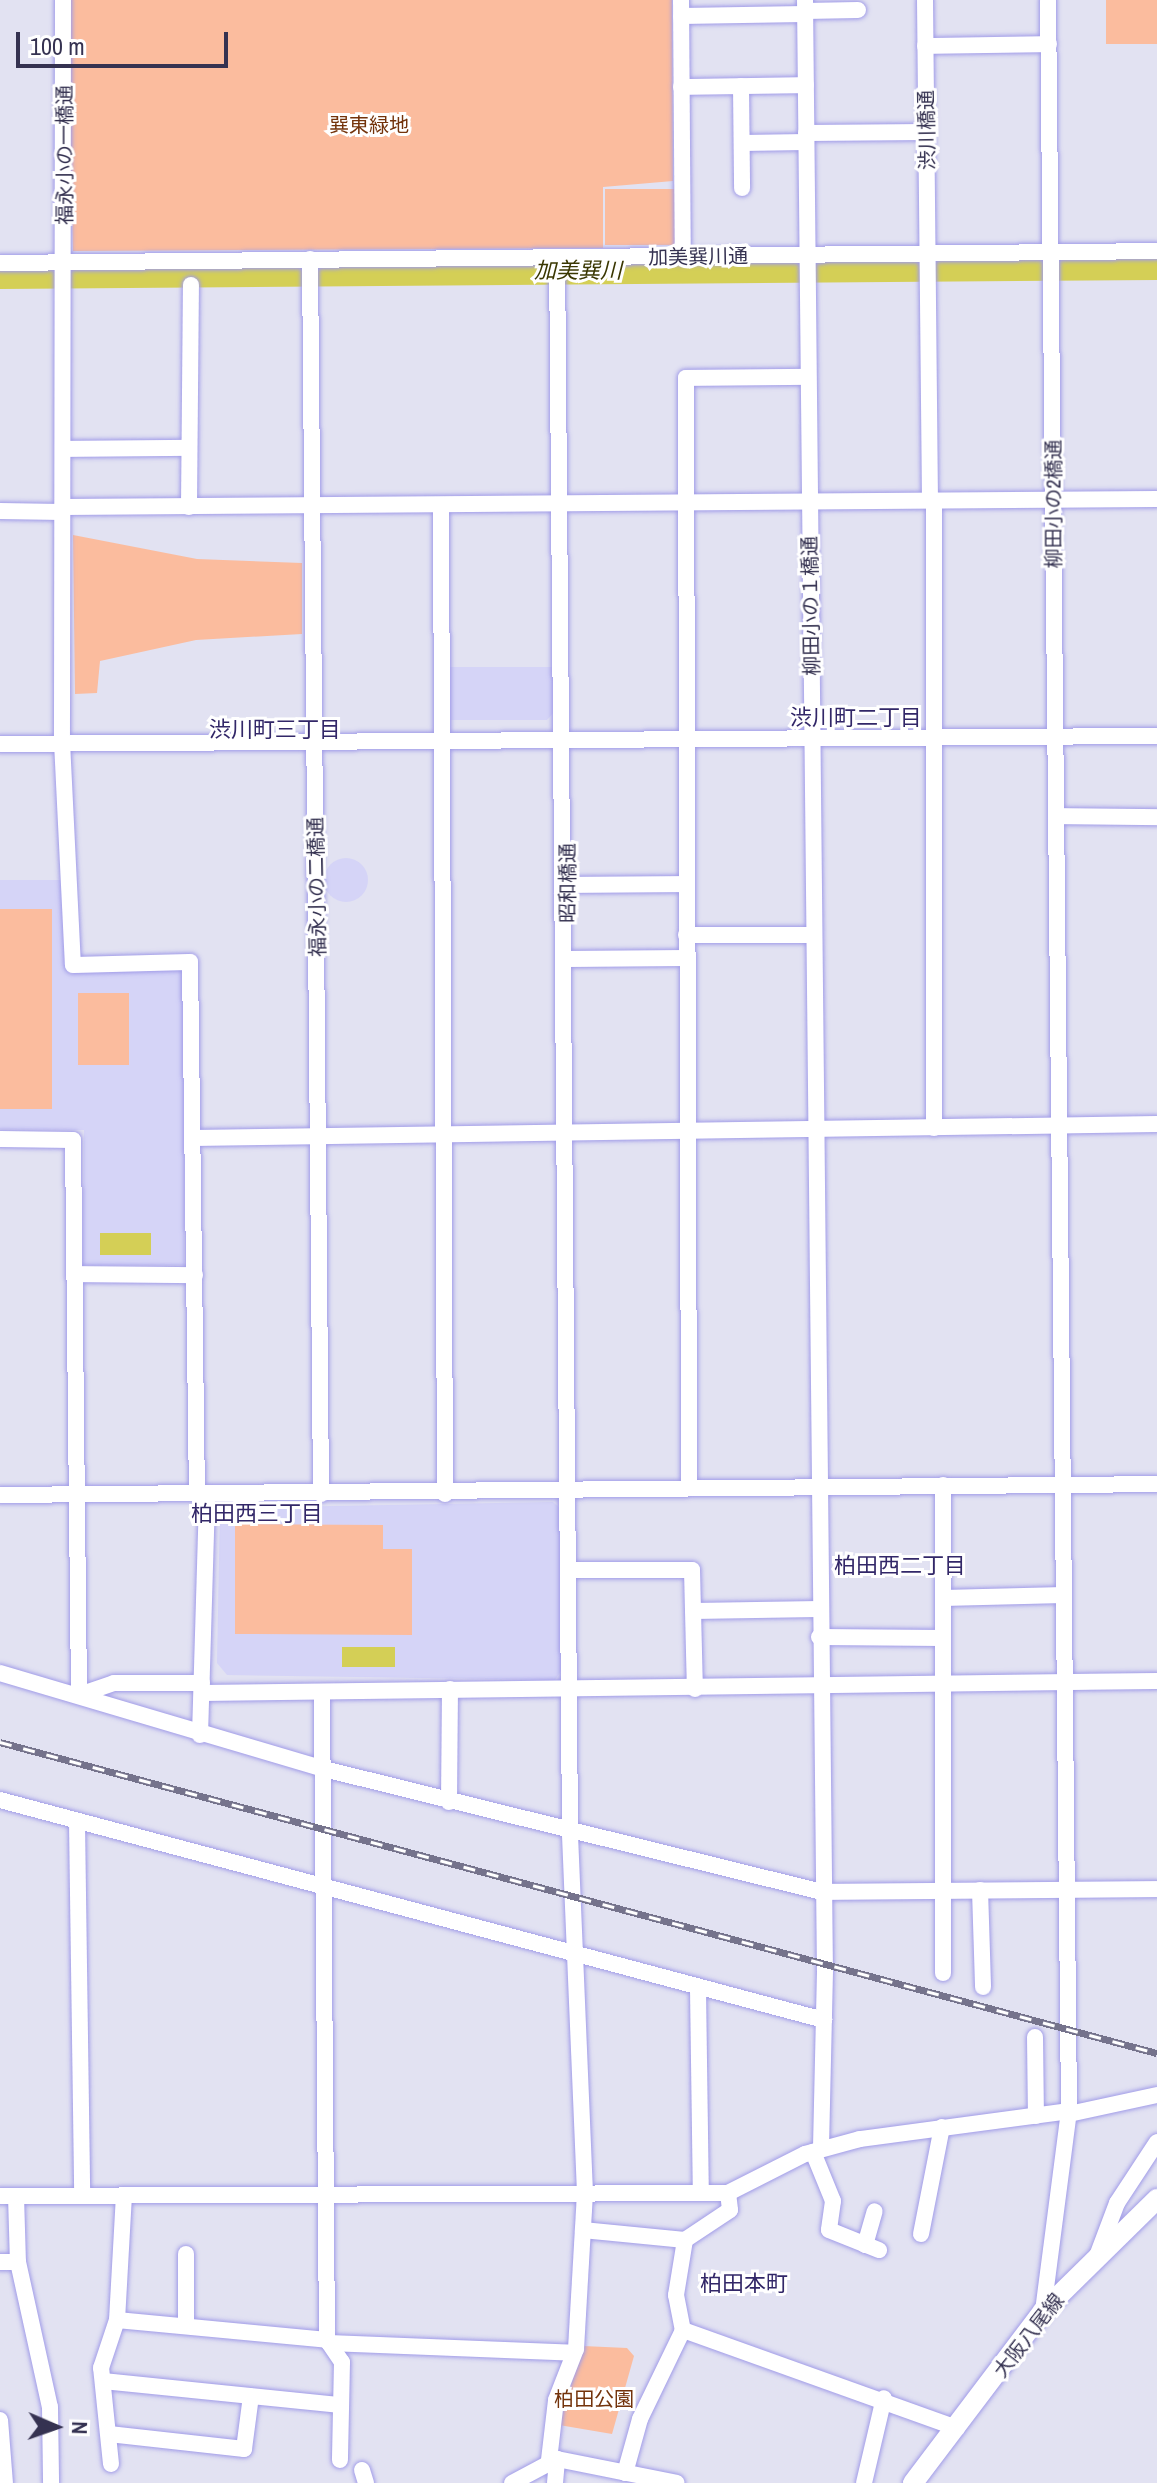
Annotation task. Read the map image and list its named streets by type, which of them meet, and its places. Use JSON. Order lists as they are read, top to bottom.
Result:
{
  "streets": {
    "main road": ["大阪八尾線"],
    "street": [
      "渋川橋通",
      "福永小の一橋通",
      "加美巽川通",
      "柳田小の2橋通",
      "柳田小の１橋通",
      "昭和橋通",
      "福永小の二橋通"
    ]
  },
  "crossings": [
    ["渋川橋通", "加美巽川通"],
    ["福永小の一橋通", "加美巽川通"],
    ["加美巽川通", "柳田小の2橋通"],
    ["加美巽川通", "柳田小の１橋通"],
    ["加美巽川通", "昭和橋通"],
    ["加美巽川通", "福永小の二橋通"],
    ["柳田小の2橋通", "大阪八尾線"]
  ],
  "districts": [
    "渋川町二丁目",
    "渋川町三丁目",
    "柏田西三丁目",
    "柏田西二丁目",
    "柏田本町"
  ],
  "water": ["加美巽川"],
  "parks": ["巽東緑地", "柏田公園"],
  "scale_bar": "100 m",
  "north": "right"
}
